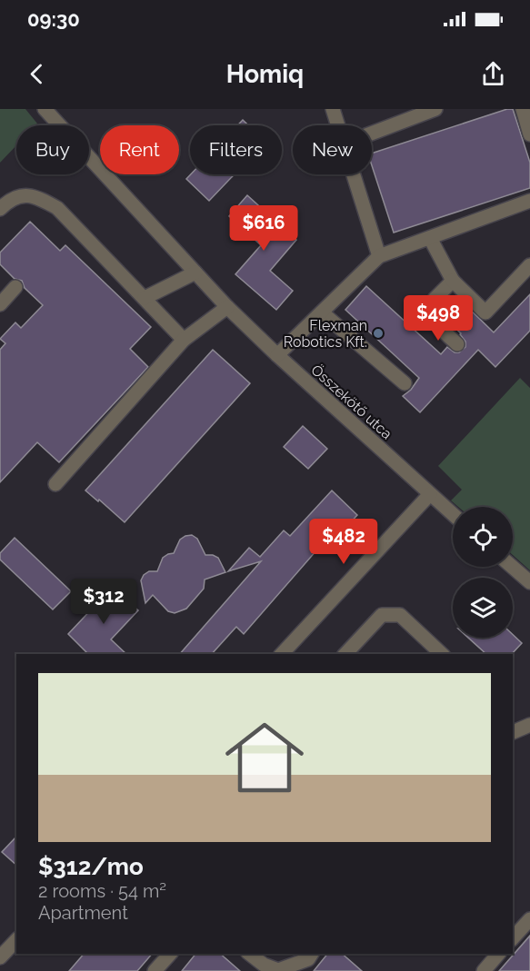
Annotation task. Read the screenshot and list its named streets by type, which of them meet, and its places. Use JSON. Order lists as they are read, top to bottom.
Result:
{
  "streets": {
    "street": ["Összekötő utca"]
  },
  "places": ["Flexman Robotics Kft."],
  "page": {
    "status": "09:30",
    "header": "Homiq",
    "chip": [
      "Buy",
      "Rent",
      "Filters",
      "New"
    ],
    "price": [
      "$616",
      "$498",
      "$482",
      "$312"
    ],
    "list": [
      {
        "name": "$312/mo",
        "note": "2 rooms · 54 m² · Apartment"
      }
    ]
  }
}
